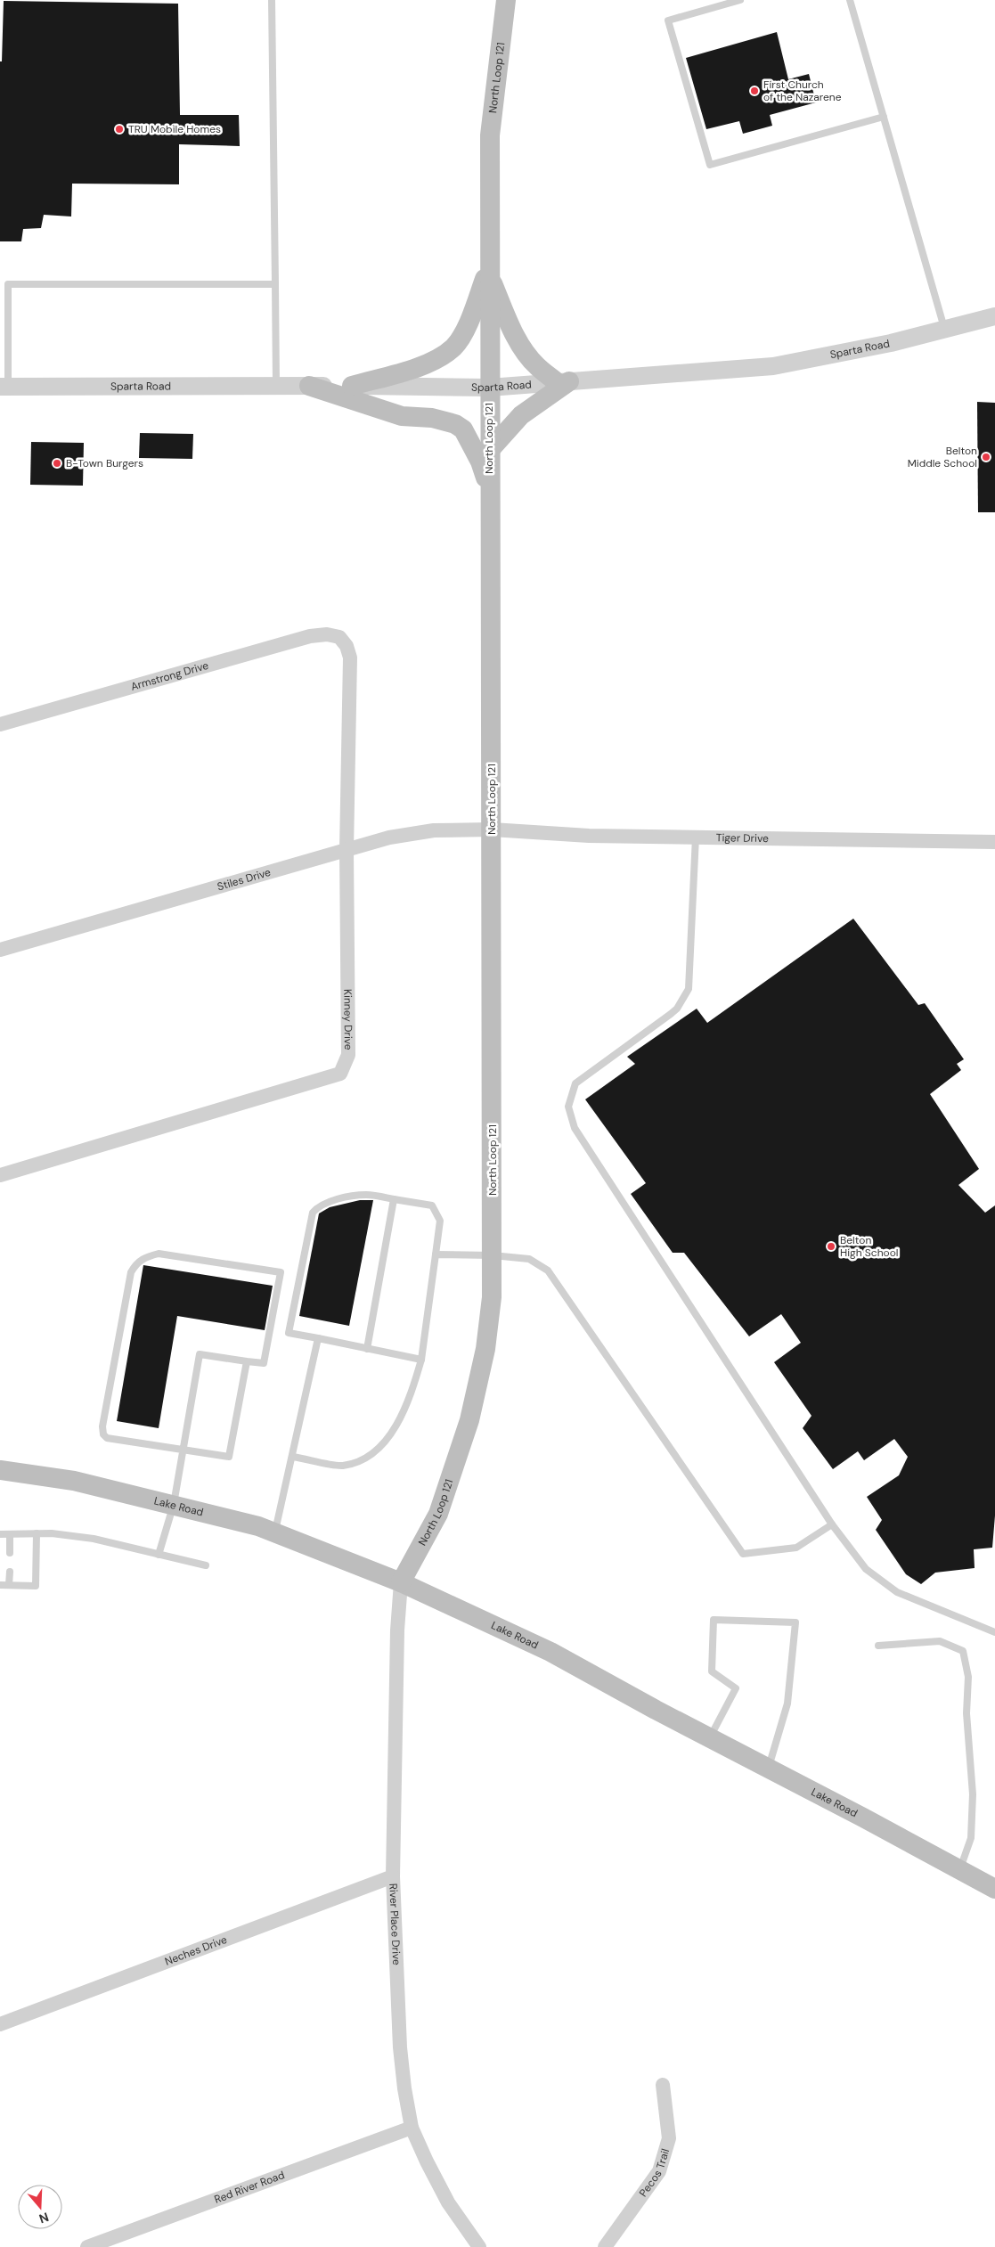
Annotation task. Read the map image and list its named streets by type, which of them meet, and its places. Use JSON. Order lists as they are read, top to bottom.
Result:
{
  "streets": {
    "main road": ["North Loop 121", "Lake Road"],
    "street": [
      "Sparta Road",
      "Armstrong Drive",
      "Tiger Drive",
      "Stiles Drive",
      "Kinney Drive",
      "River Place Drive",
      "Neches Drive",
      "Pecos Trail",
      "Red River Road"
    ]
  },
  "crossings": [
    ["North Loop 121", "Sparta Road"],
    ["North Loop 121", "Tiger Drive"],
    ["North Loop 121", "Stiles Drive"],
    ["North Loop 121", "Lake Road"],
    ["North Loop 121", "River Place Drive"],
    ["Armstrong Drive", "Kinney Drive"],
    ["Tiger Drive", "Stiles Drive"],
    ["Stiles Drive", "Kinney Drive"],
    ["Lake Road", "River Place Drive"],
    ["River Place Drive", "Neches Drive"],
    ["River Place Drive", "Red River Road"]
  ],
  "places": [
    "First Church of the Nazarene",
    "TRU Mobile Homes",
    "Belton Middle School",
    "B-Town Burgers",
    "Belton High School"
  ],
  "north": "bottom"
}
